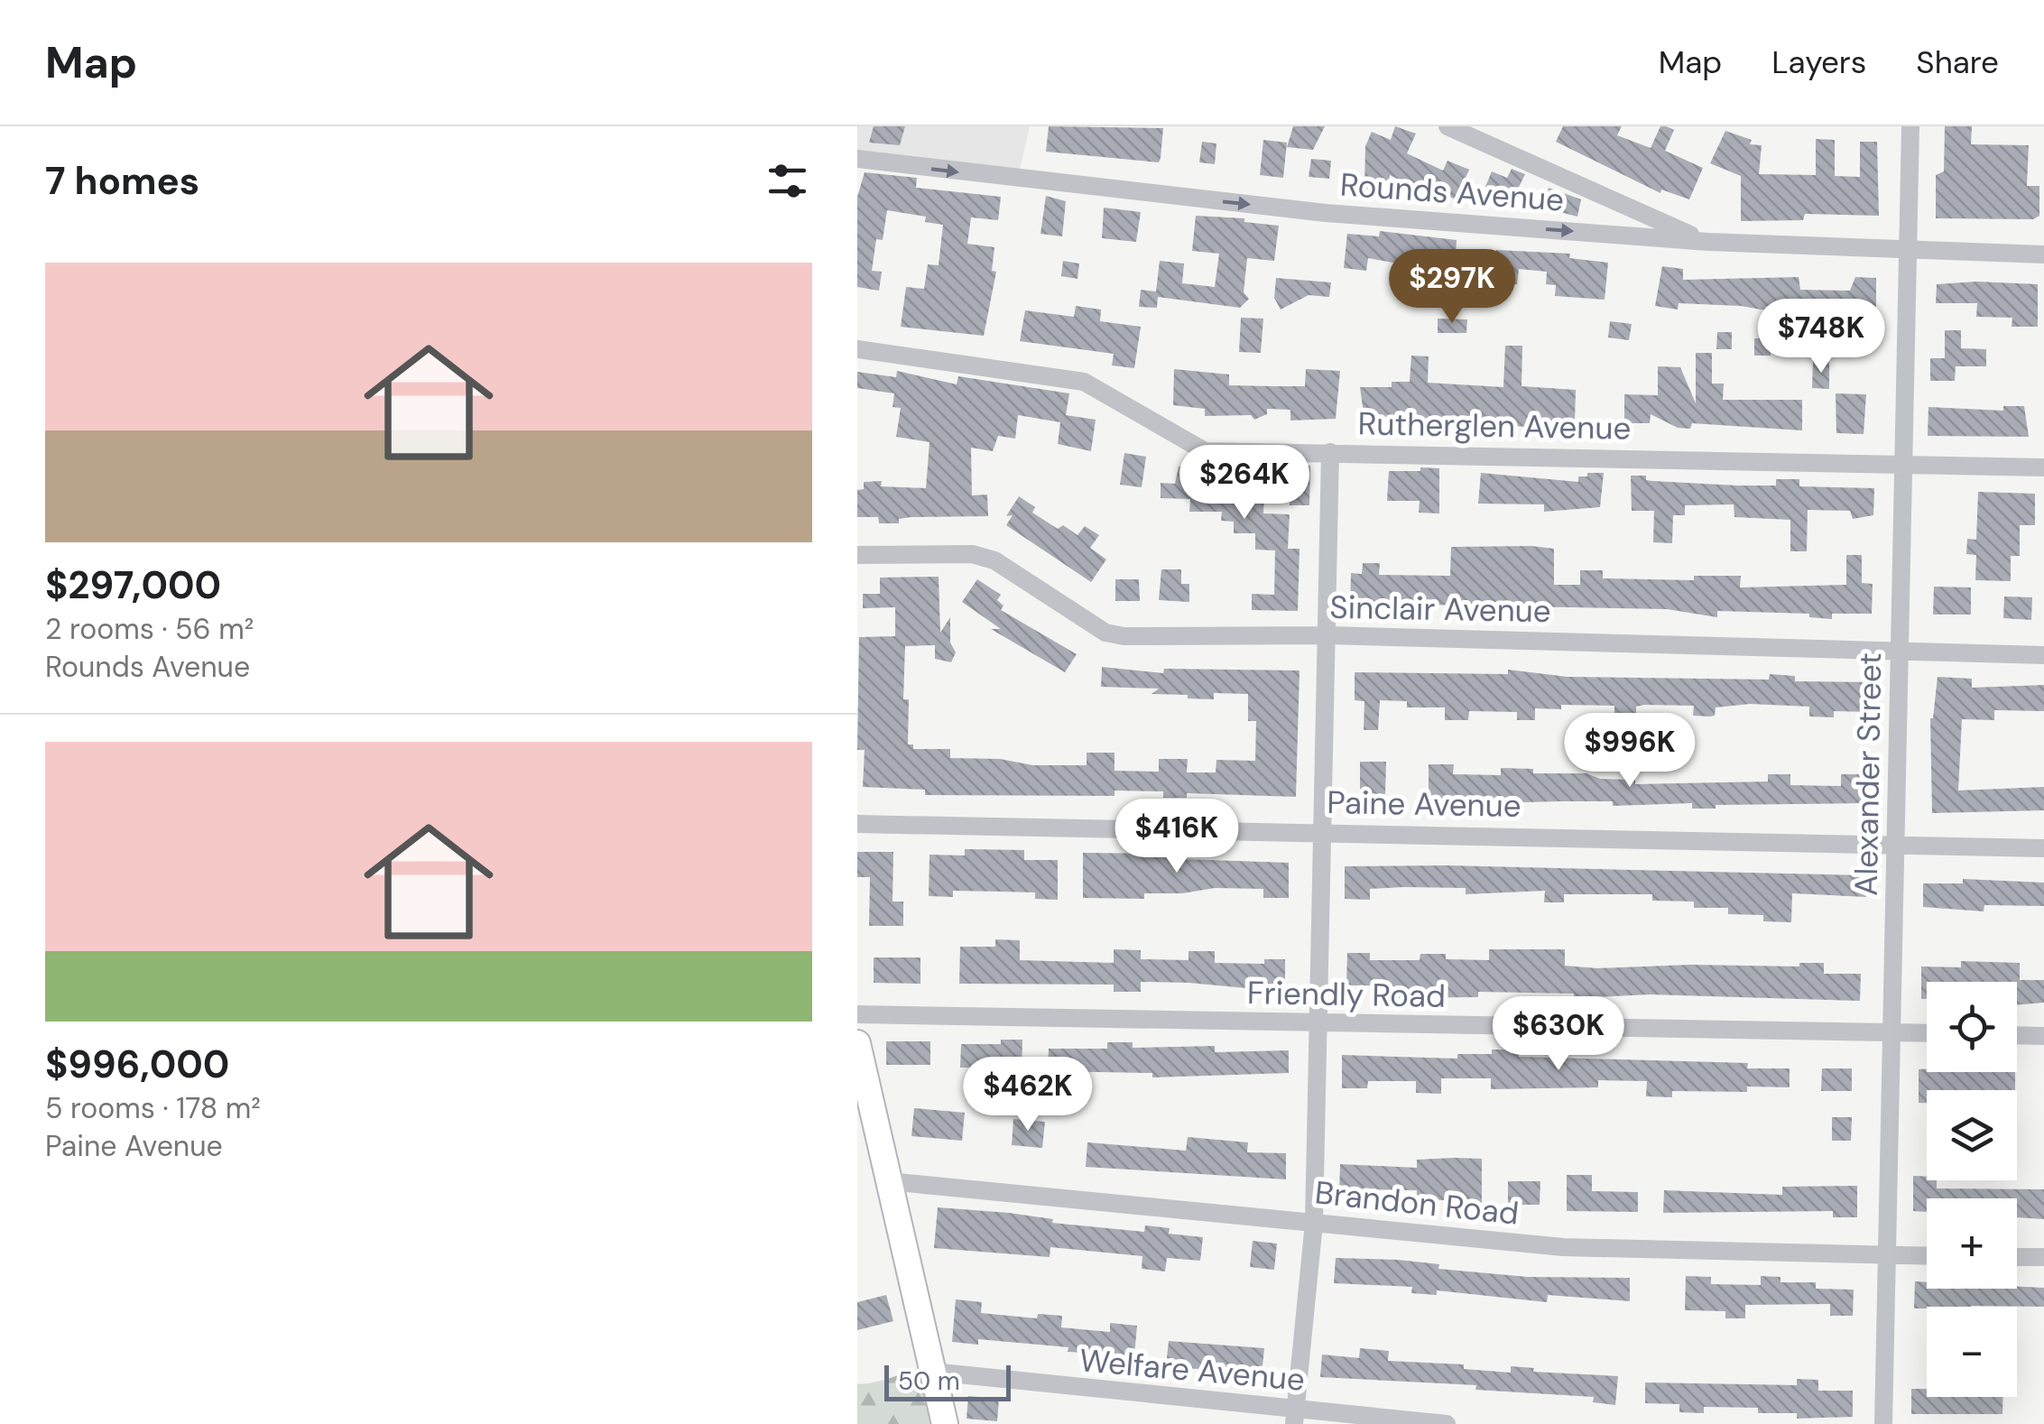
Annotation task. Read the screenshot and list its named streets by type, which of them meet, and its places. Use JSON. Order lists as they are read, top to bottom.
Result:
{
  "streets": {
    "street": [
      "Rounds Avenue",
      "Rutherglen Avenue",
      "Sinclair Avenue",
      "Alexander Street",
      "Paine Avenue",
      "Friendly Road",
      "Brandon Road",
      "Welfare Avenue"
    ]
  },
  "crossings": [
    ["Rounds Avenue", "Alexander Street"],
    ["Rutherglen Avenue", "Alexander Street"],
    ["Sinclair Avenue", "Alexander Street"],
    ["Alexander Street", "Paine Avenue"],
    ["Alexander Street", "Friendly Road"],
    ["Alexander Street", "Brandon Road"]
  ],
  "scale_bar": "50 m",
  "page": {
    "header": "Map",
    "nav": ["Map", "Layers", "Share"],
    "heading": "7 homes",
    "list": [
      {
        "name": "$297,000",
        "note": "2 rooms · 56 m² · Rounds Avenue"
      },
      {
        "name": "$996,000",
        "note": "5 rooms · 178 m² · Paine Avenue"
      }
    ],
    "price": [
      "$297K",
      "$748K",
      "$264K",
      "$996K",
      "$416K",
      "$630K",
      "$462K"
    ],
    "map_buttons": ["+", "−"],
    "scale": "50 m"
  }
}
